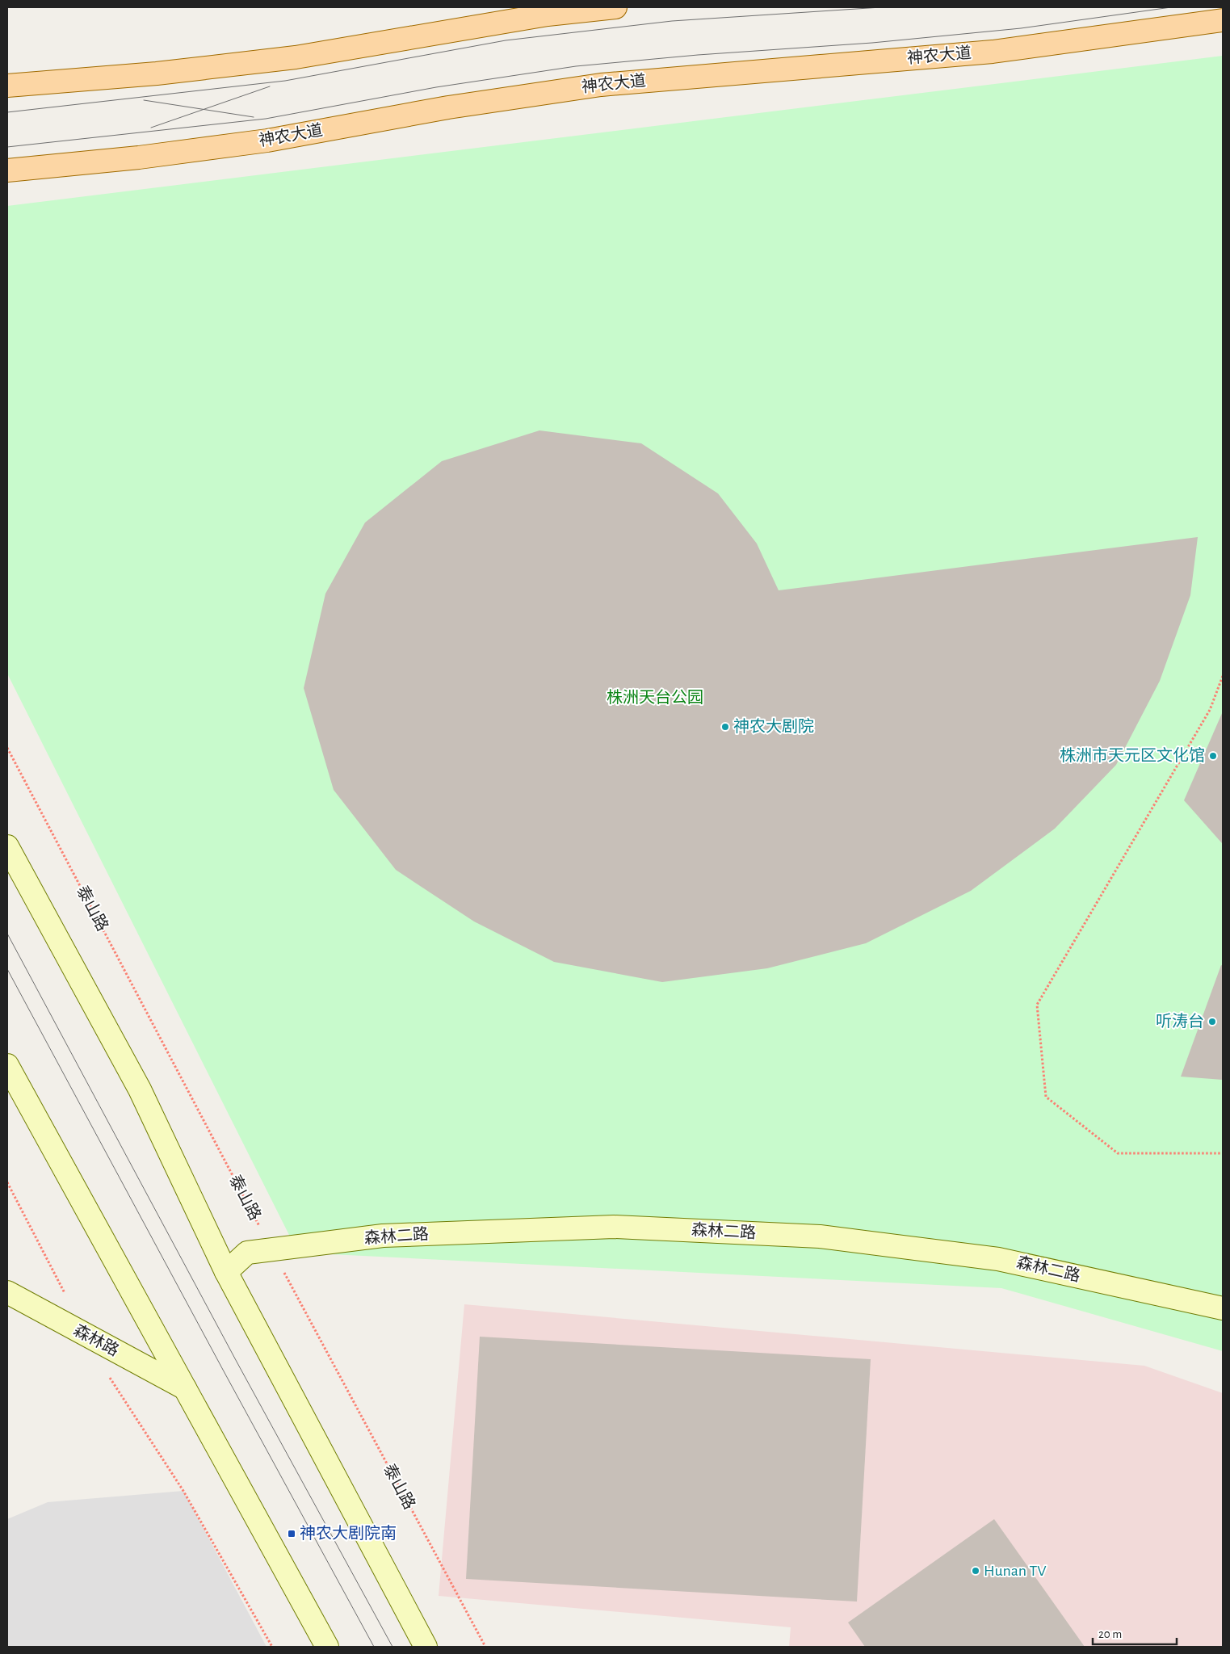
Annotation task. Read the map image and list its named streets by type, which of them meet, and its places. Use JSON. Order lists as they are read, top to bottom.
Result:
{
  "streets": {
    "main road": ["神农大道", "森林二路", "森林路"],
    "path": ["泰山路"]
  },
  "crossings": [
    ["泰山路", "森林二路"]
  ],
  "parks": ["株洲天台公园"],
  "places": {
    "other": [
      "神农大剧院",
      "株洲市天元区文化馆",
      "听涛台",
      "Hunan TV"
    ],
    "transit": ["神农大剧院南"]
  },
  "scale_bar": "20 m"
}
